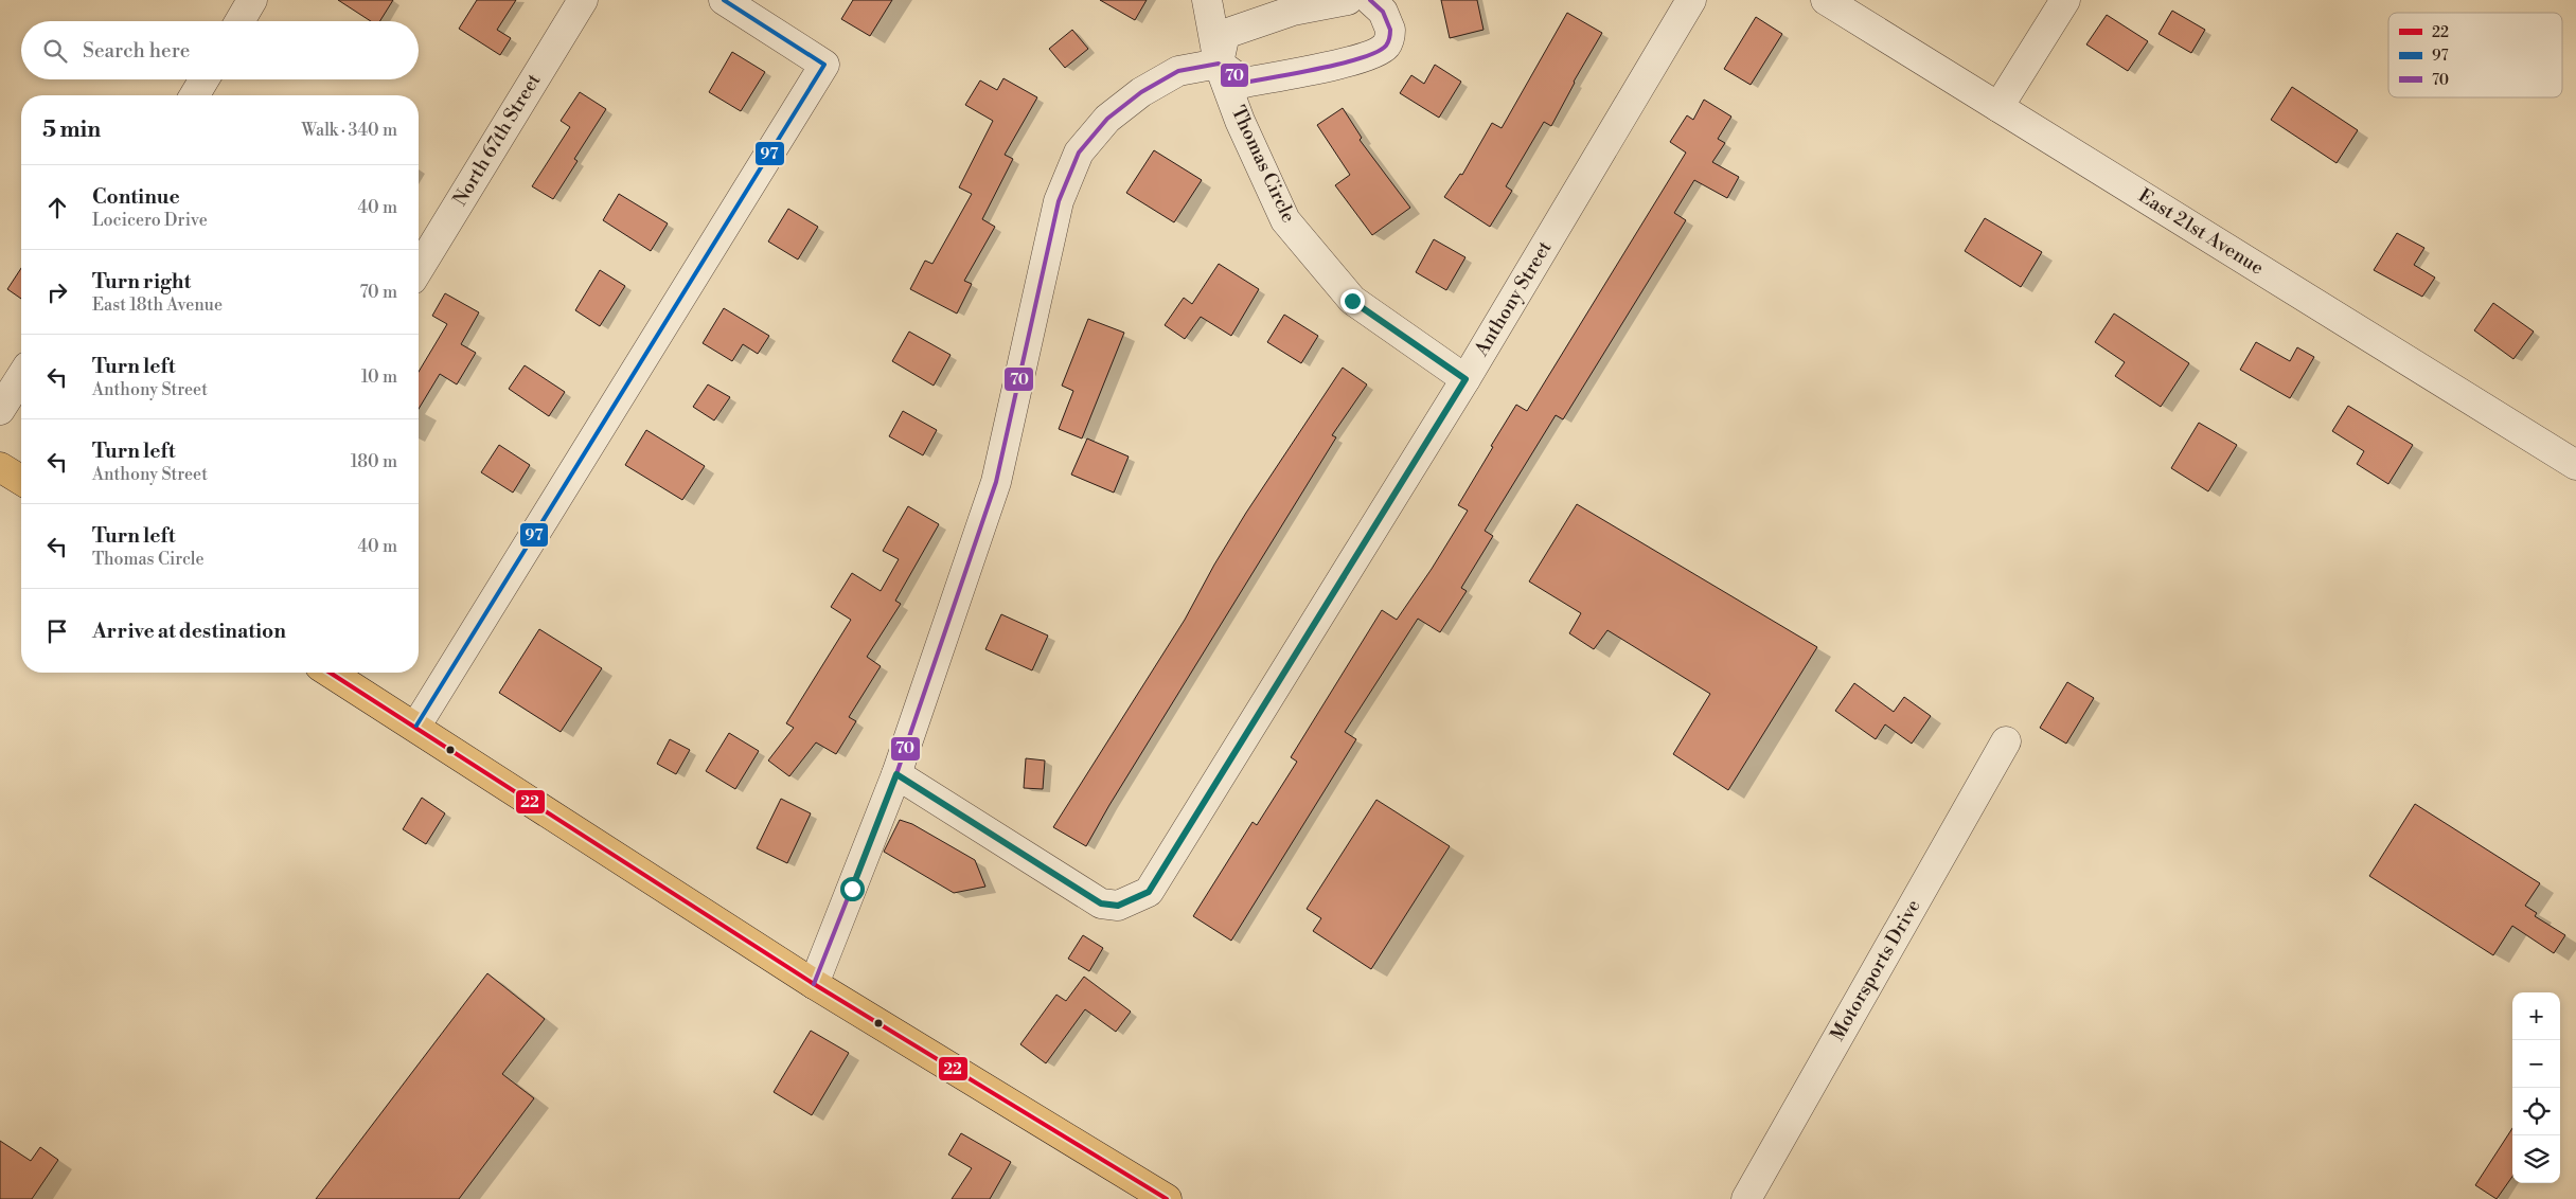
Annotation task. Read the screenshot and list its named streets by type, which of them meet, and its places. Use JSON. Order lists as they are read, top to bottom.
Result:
{
  "streets": {
    "street": [
      "North 67th Street",
      "Thomas Circle",
      "East 21st Avenue",
      "Anthony Street",
      "Motorsports Drive"
    ]
  },
  "crossings": [
    ["Thomas Circle", "Anthony Street"]
  ],
  "lines": ["transit line 97", "transit line 70", "transit line 22"],
  "legend": ["22", "97", "70"],
  "page": {
    "search": "Search here",
    "heading": ["5 min", "Walk · 340 m"],
    "list": [
      ["Continue", "Locicero Drive", "40 m"],
      ["Turn right", "East 18th Avenue", "70 m"],
      ["Turn left", "Anthony Street", "10 m"],
      ["Turn left", "Anthony Street", "180 m"],
      ["Turn left", "Thomas Circle", "40 m"],
      "Arrive at destination"
    ],
    "map_buttons": ["+", "−"]
  }
}
